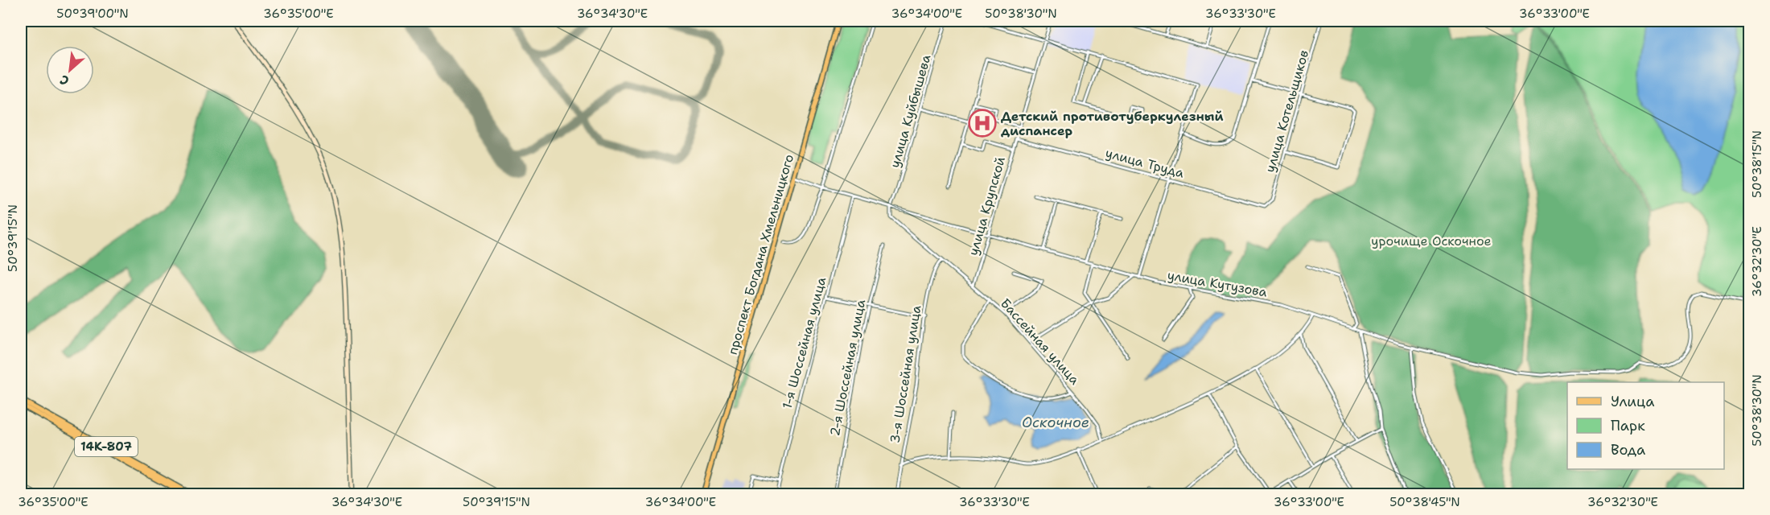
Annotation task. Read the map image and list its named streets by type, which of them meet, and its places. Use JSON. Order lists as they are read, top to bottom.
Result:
{
  "streets": {
    "main road": ["проспект Богдана Хмельницкого", "14К-807"],
    "street": [
      "улица Куйбышева",
      "улица Котельщиков",
      "улица Труда",
      "улица Крупской",
      "улица Кутузова",
      "Бассейная улица",
      "1-я Шоссейная улица",
      "2-я Шоссейная улица",
      "3-я Шоссейная улица"
    ]
  },
  "crossings": [
    ["улица Куйбышева", "улица Кутузова"],
    ["улица Куйбышева", "Бассейная улица"],
    ["улица Котельщиков", "улица Труда"],
    ["улица Труда", "улица Крупской"],
    ["улица Крупской", "улица Кутузова"],
    ["улица Крупской", "Бассейная улица"],
    ["проспект Богдана Хмельницкого", "улица Кутузова"],
    ["улица Кутузова", "Бассейная улица"],
    ["улица Кутузова", "1-я Шоссейная улица"],
    ["Бассейная улица", "3-я Шоссейная улица"]
  ],
  "water": ["Оскочное"],
  "parks": ["урочище Оскочное"],
  "places": {
    "hospital": ["Детский противотуберкулезный диспансер"]
  },
  "legend": ["Улица", "Парк", "Вода"],
  "north": "bottom left",
  "coordinates": [
    "50°39'00\"N",
    "36°35'00\"E",
    "36°34'30\"E",
    "36°34'00\"E",
    "50°38'30\"N",
    "36°33'30\"E",
    "36°33'00\"E",
    "50°38'15\"N",
    "50°39'15\"N",
    "36°32'30\"E",
    "50°38'45\"N"
  ]
}
